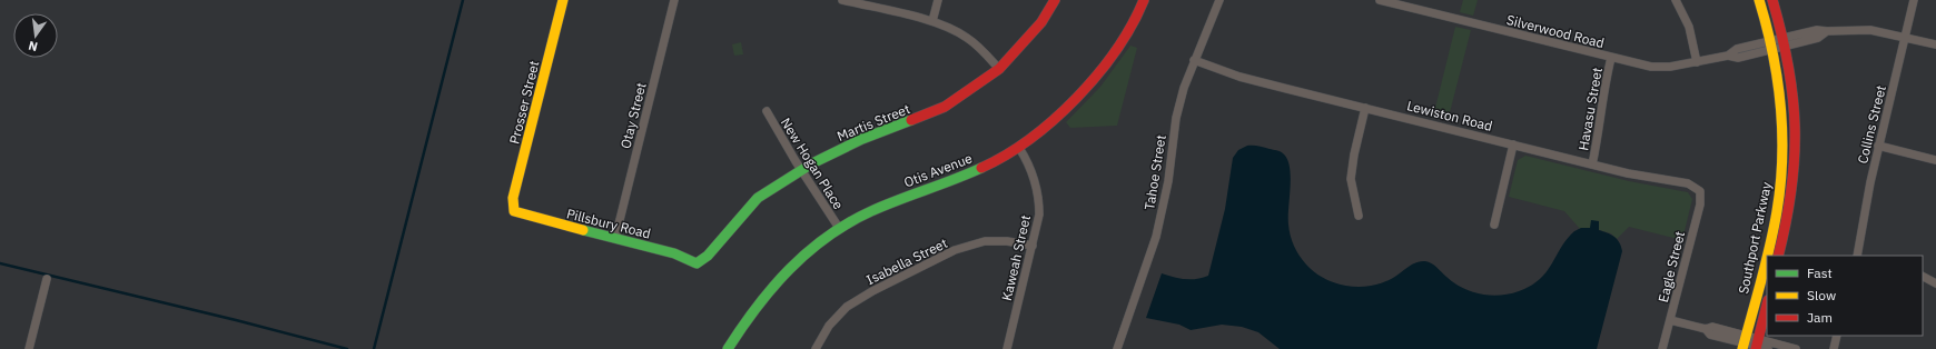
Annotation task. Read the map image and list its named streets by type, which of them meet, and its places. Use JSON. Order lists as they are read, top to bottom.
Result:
{
  "streets": {
    "street": [
      "Silverwood Road",
      "Prosser Street",
      "Havasu Street",
      "Otay Street",
      "Lewiston Road",
      "Martis Street",
      "Collins Street",
      "New Hogan Place",
      "Otis Avenue",
      "Tahoe Street",
      "Pillsbury Road",
      "Southport Parkway",
      "Kaweah Street",
      "Isabella Street",
      "Eagle Street"
    ]
  },
  "crossings": [
    ["Silverwood Road", "Havasu Street"],
    ["Silverwood Road", "Collins Street"],
    ["Silverwood Road", "Southport Parkway"],
    ["Prosser Street", "Pillsbury Road"],
    ["Havasu Street", "Lewiston Road"],
    ["Otay Street", "Pillsbury Road"],
    ["Lewiston Road", "Tahoe Street"],
    ["Lewiston Road", "Eagle Street"],
    ["Martis Street", "New Hogan Place"],
    ["Martis Street", "Pillsbury Road"],
    ["New Hogan Place", "Otis Avenue"],
    ["Otis Avenue", "Kaweah Street"],
    ["Kaweah Street", "Isabella Street"]
  ],
  "legend": ["Fast", "Slow", "Jam"],
  "north": "bottom"
}
